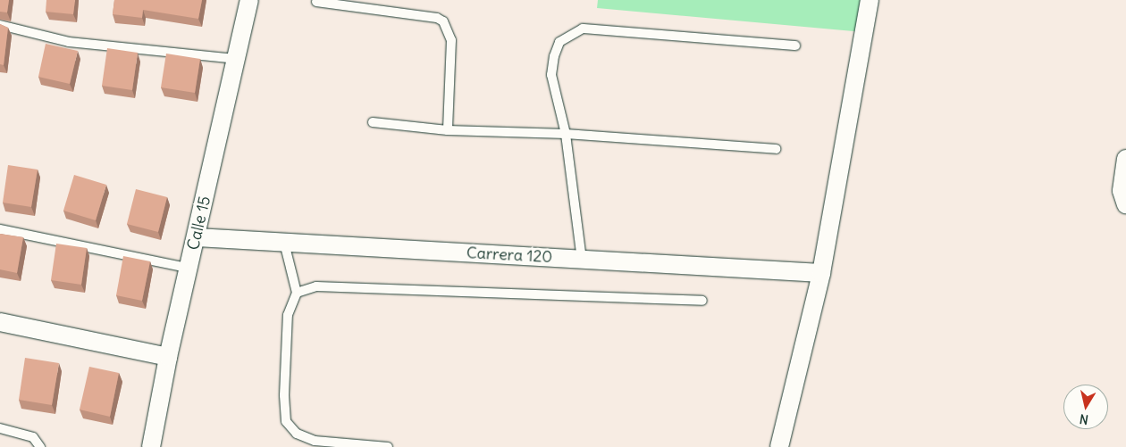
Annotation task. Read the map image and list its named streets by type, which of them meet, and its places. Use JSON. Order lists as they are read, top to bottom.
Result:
{
  "streets": {
    "street": ["Calle 15", "Carrera 120"]
  },
  "crossings": [
    ["Calle 15", "Carrera 120"]
  ],
  "north": "bottom"
}
